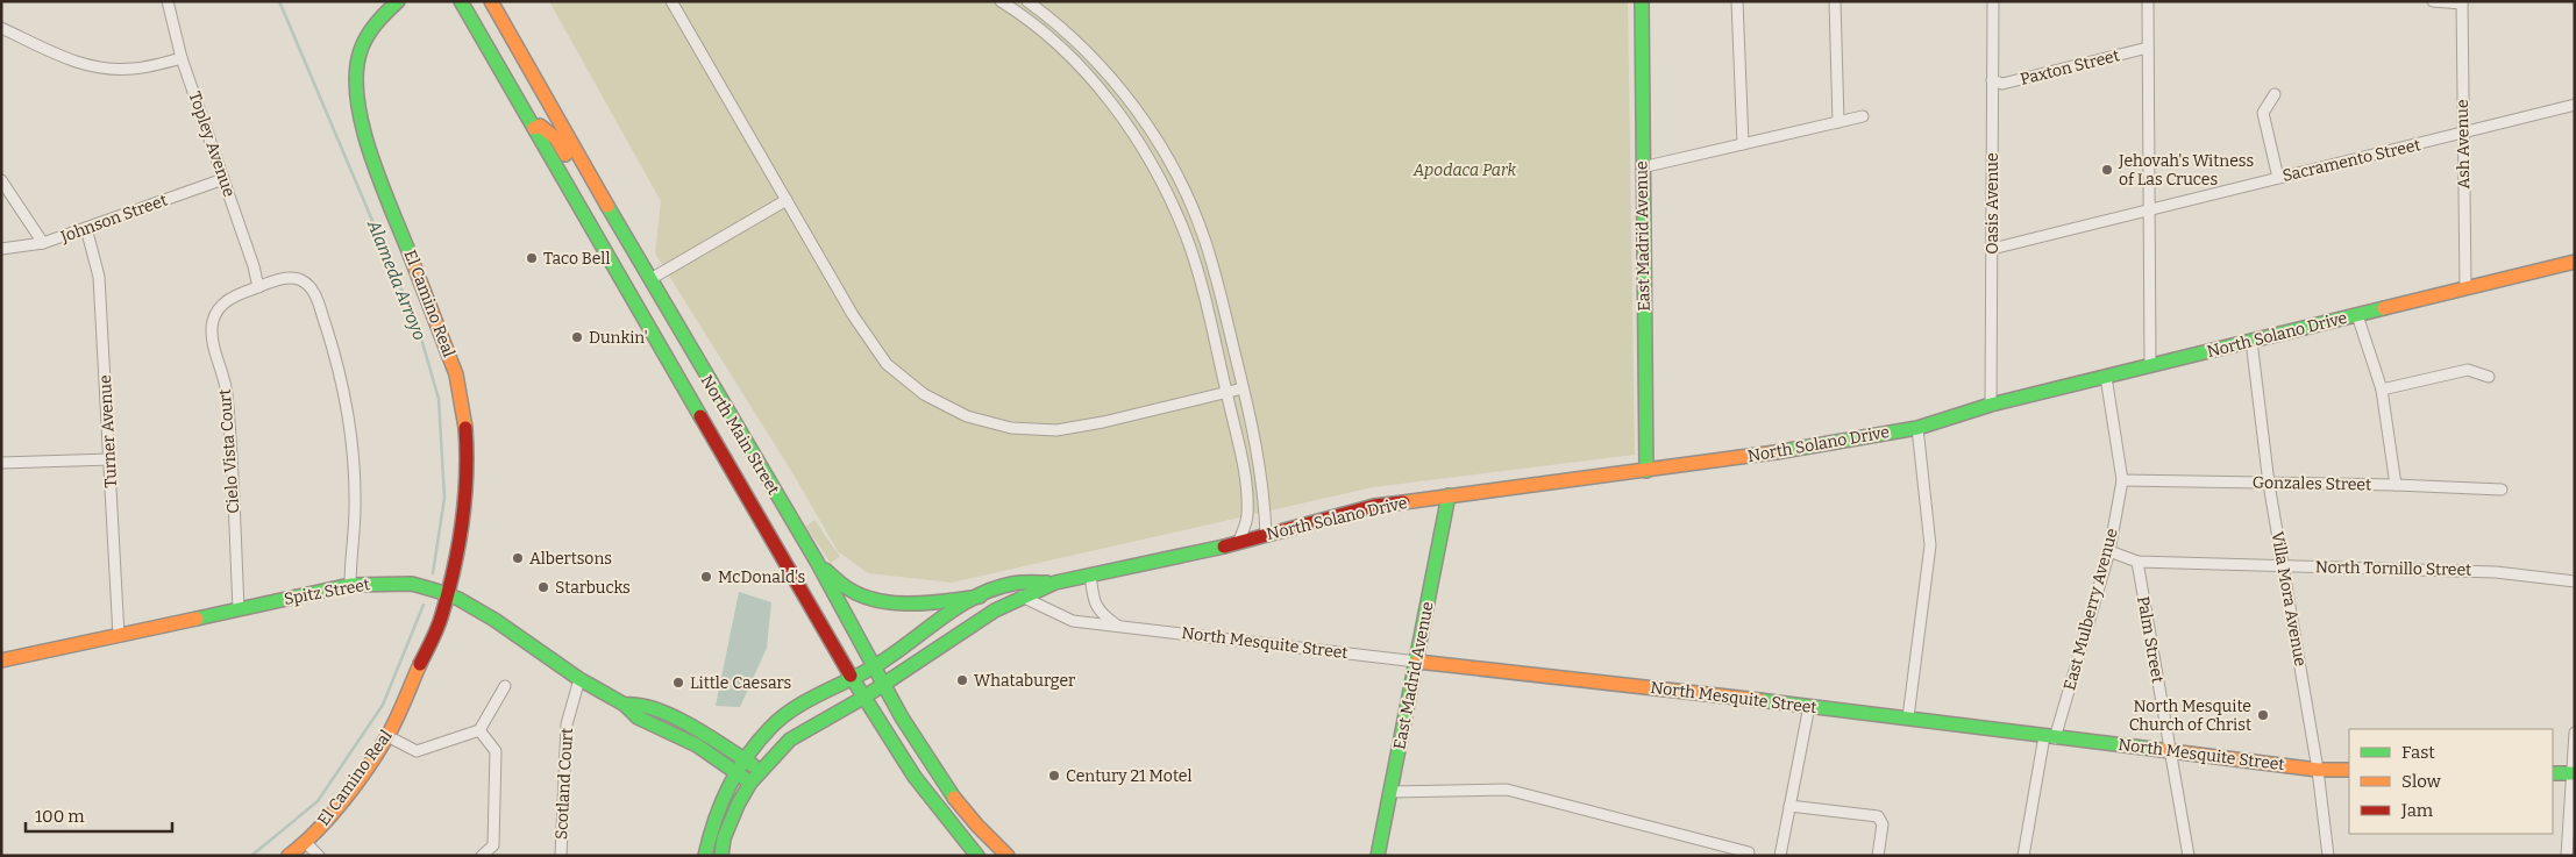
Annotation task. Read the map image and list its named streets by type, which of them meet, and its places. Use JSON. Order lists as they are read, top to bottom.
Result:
{
  "streets": {
    "main road": [
      "East Madrid Avenue",
      "El Camino Real",
      "North Solano Drive",
      "North Main Street",
      "Spitz Street",
      "North Mesquite Street"
    ],
    "street": [
      "Paxton Street",
      "Topley Avenue",
      "Ash Avenue",
      "Sacramento Street",
      "Oasis Avenue",
      "Johnson Street",
      "Turner Avenue",
      "Cielo Vista Court",
      "Gonzales Street",
      "North Tornillo Street",
      "Villa Mora Avenue",
      "East Mulberry Avenue",
      "Palm Street",
      "Scotland Court"
    ]
  },
  "crossings": [
    ["Paxton Street", "Oasis Avenue"],
    ["Topley Avenue", "Johnson Street"],
    ["Topley Avenue", "Cielo Vista Court"],
    ["Ash Avenue", "Sacramento Street"],
    ["Ash Avenue", "North Solano Drive"],
    ["Sacramento Street", "Oasis Avenue"],
    ["Oasis Avenue", "North Solano Drive"],
    ["Johnson Street", "Turner Avenue"],
    ["East Madrid Avenue", "North Solano Drive"],
    ["East Madrid Avenue", "North Mesquite Street"],
    ["El Camino Real", "Spitz Street"],
    ["North Solano Drive", "North Main Street"],
    ["North Solano Drive", "Spitz Street"],
    ["North Solano Drive", "Villa Mora Avenue"],
    ["North Solano Drive", "East Mulberry Avenue"],
    ["North Solano Drive", "North Mesquite Street"],
    ["Turner Avenue", "Spitz Street"],
    ["Cielo Vista Court", "Spitz Street"],
    ["Gonzales Street", "Villa Mora Avenue"],
    ["Gonzales Street", "East Mulberry Avenue"],
    ["North Tornillo Street", "Villa Mora Avenue"],
    ["North Tornillo Street", "East Mulberry Avenue"],
    ["North Tornillo Street", "Palm Street"],
    ["Spitz Street", "Scotland Court"],
    ["Villa Mora Avenue", "North Mesquite Street"],
    ["East Mulberry Avenue", "North Mesquite Street"],
    ["Palm Street", "North Mesquite Street"]
  ],
  "water": ["Alameda Arroyo"],
  "parks": ["Apodaca Park"],
  "places": [
    "Jehovah's Witness of Las Cruces",
    "Taco Bell",
    "Dunkin'",
    "Albertsons",
    "McDonald's",
    "Starbucks",
    "Whataburger",
    "Little Caesars",
    "North Mesquite Church of Christ",
    "Century 21 Motel"
  ],
  "legend": ["Fast", "Slow", "Jam"],
  "scale_bar": "100 m"
}
